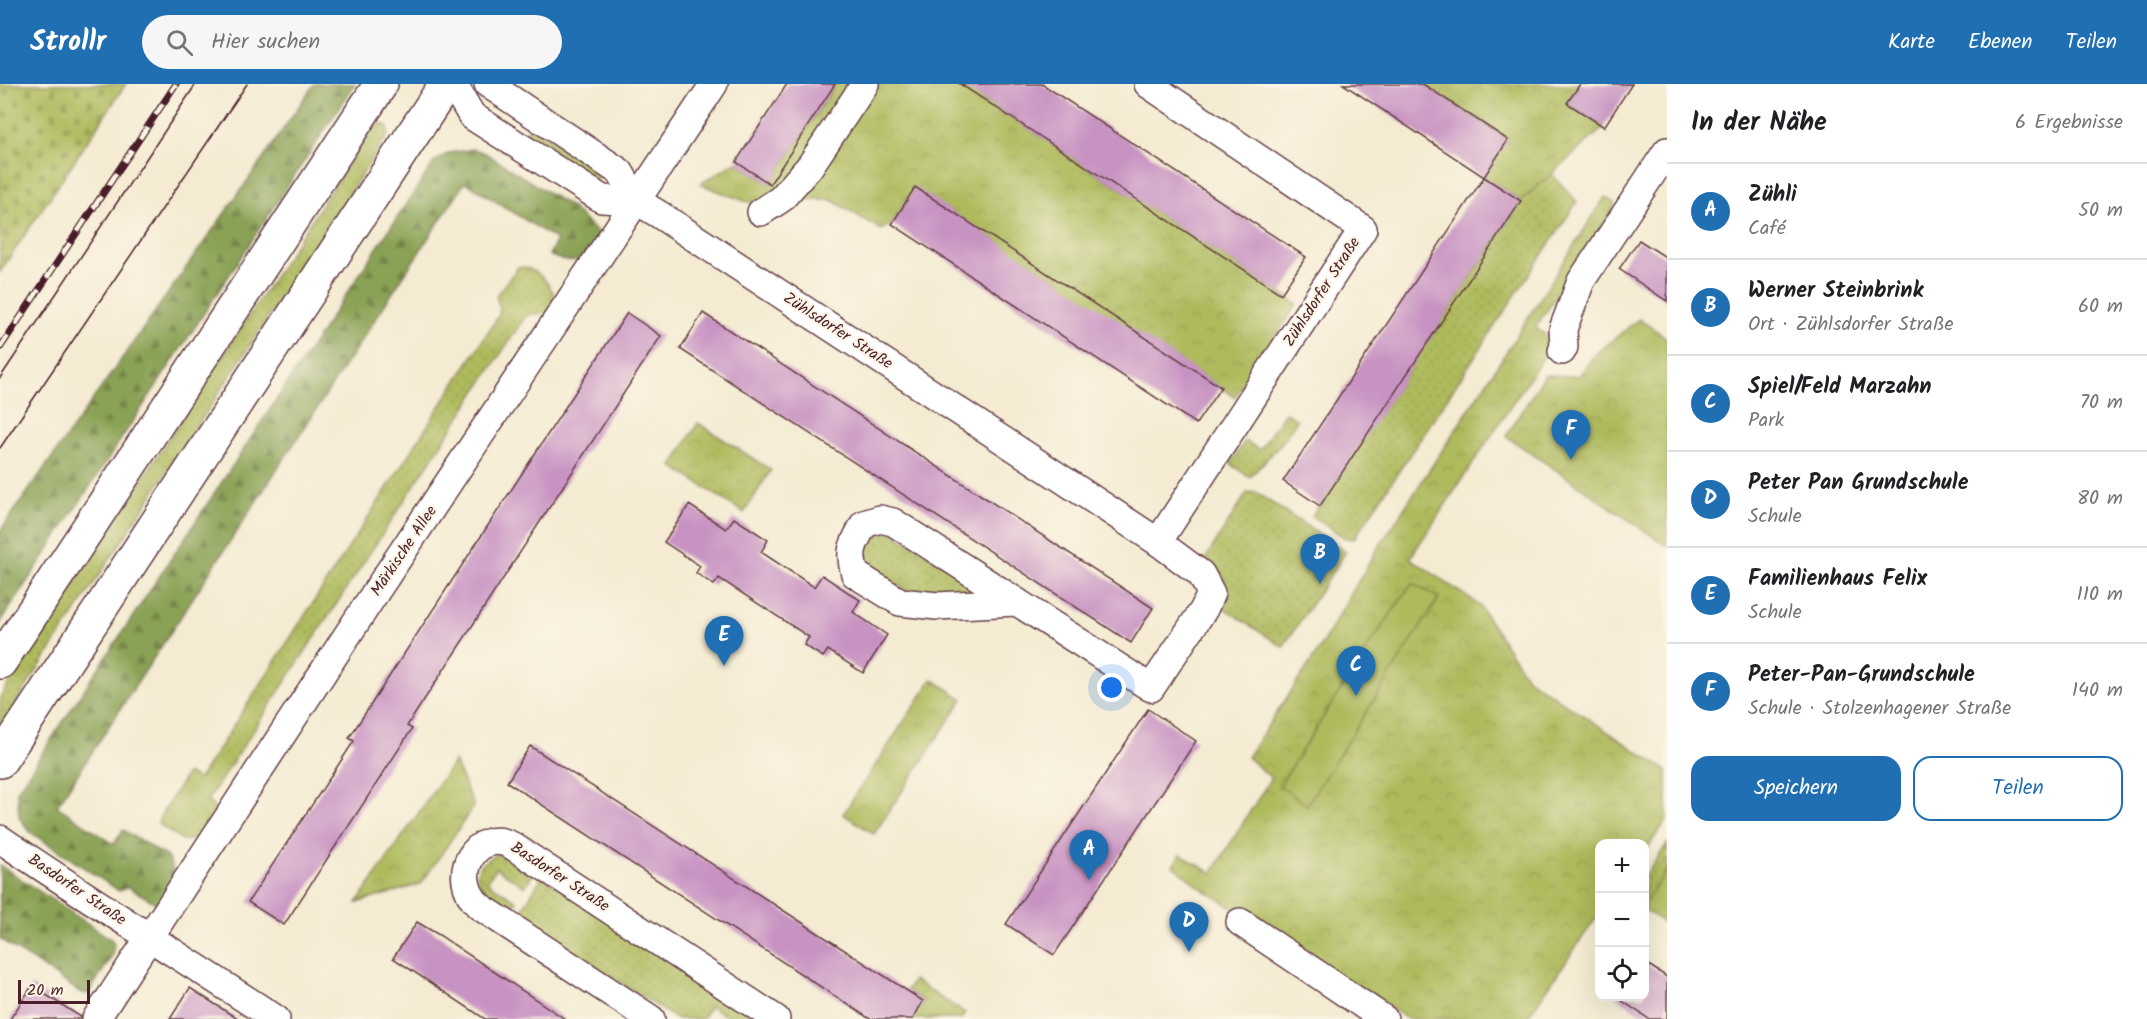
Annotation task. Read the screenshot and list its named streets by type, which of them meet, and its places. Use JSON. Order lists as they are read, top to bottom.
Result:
{
  "streets": {
    "street": ["Zühlsdorfer Straße", "Märkische Allee", "Basdorfer Straße"]
  },
  "crossings": [
    ["Zühlsdorfer Straße", "Märkische Allee"],
    ["Märkische Allee", "Basdorfer Straße"]
  ],
  "scale_bar": "20 m",
  "page": {
    "header": "Strollr",
    "search": "Hier suchen",
    "nav": ["Karte", "Ebenen", "Teilen"],
    "heading": ["In der Nähe", "6 Ergebnisse"],
    "list": [
      {
        "mark": "A",
        "name": "Zühli",
        "note": "Café",
        "value": "50 m"
      },
      {
        "mark": "B",
        "name": "Werner Steinbrink",
        "note": "Ort · Zühlsdorfer Straße",
        "value": "60 m"
      },
      {
        "mark": "C",
        "name": "Spiel/Feld Marzahn",
        "note": "Park",
        "value": "70 m"
      },
      {
        "mark": "D",
        "name": "Peter Pan Grundschule",
        "note": "Schule",
        "value": "80 m"
      },
      {
        "mark": "E",
        "name": "Familienhaus Felix",
        "note": "Schule",
        "value": "110 m"
      },
      {
        "mark": "F",
        "name": "Peter-Pan-Grundschule",
        "note": "Schule · Stolzenhagener Straße",
        "value": "140 m"
      }
    ],
    "pins": [
      "F",
      "B",
      "E",
      "C",
      "A",
      "D"
    ],
    "buttons": ["Speichern", "Teilen"],
    "map_buttons": ["+", "−"],
    "scale": "20 m"
  }
}
